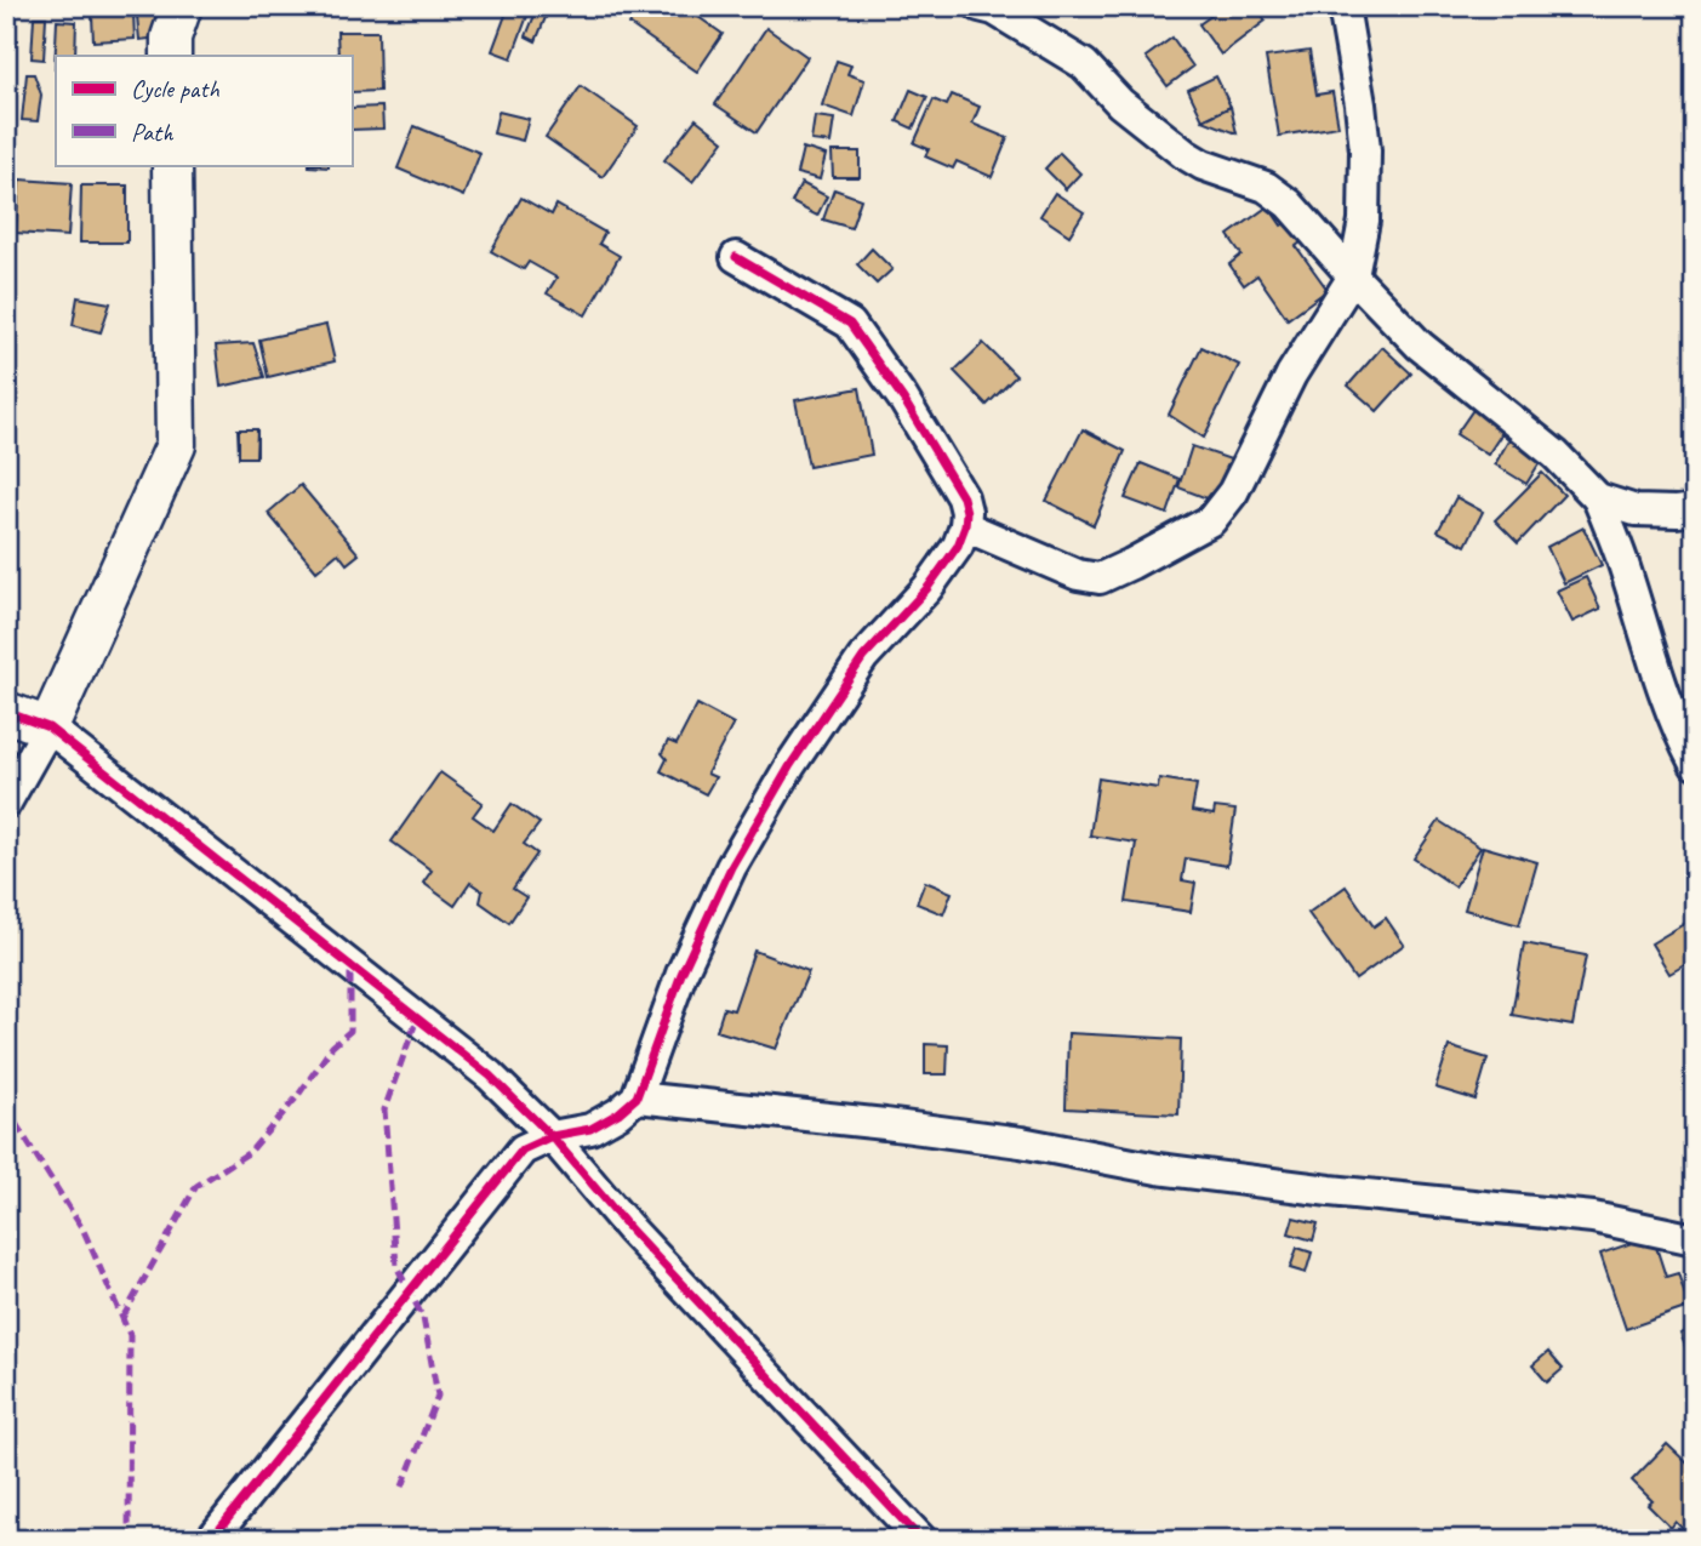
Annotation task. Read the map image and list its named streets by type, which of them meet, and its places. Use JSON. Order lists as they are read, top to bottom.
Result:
{
  "legend": ["Cycle path", "Path"]
}
